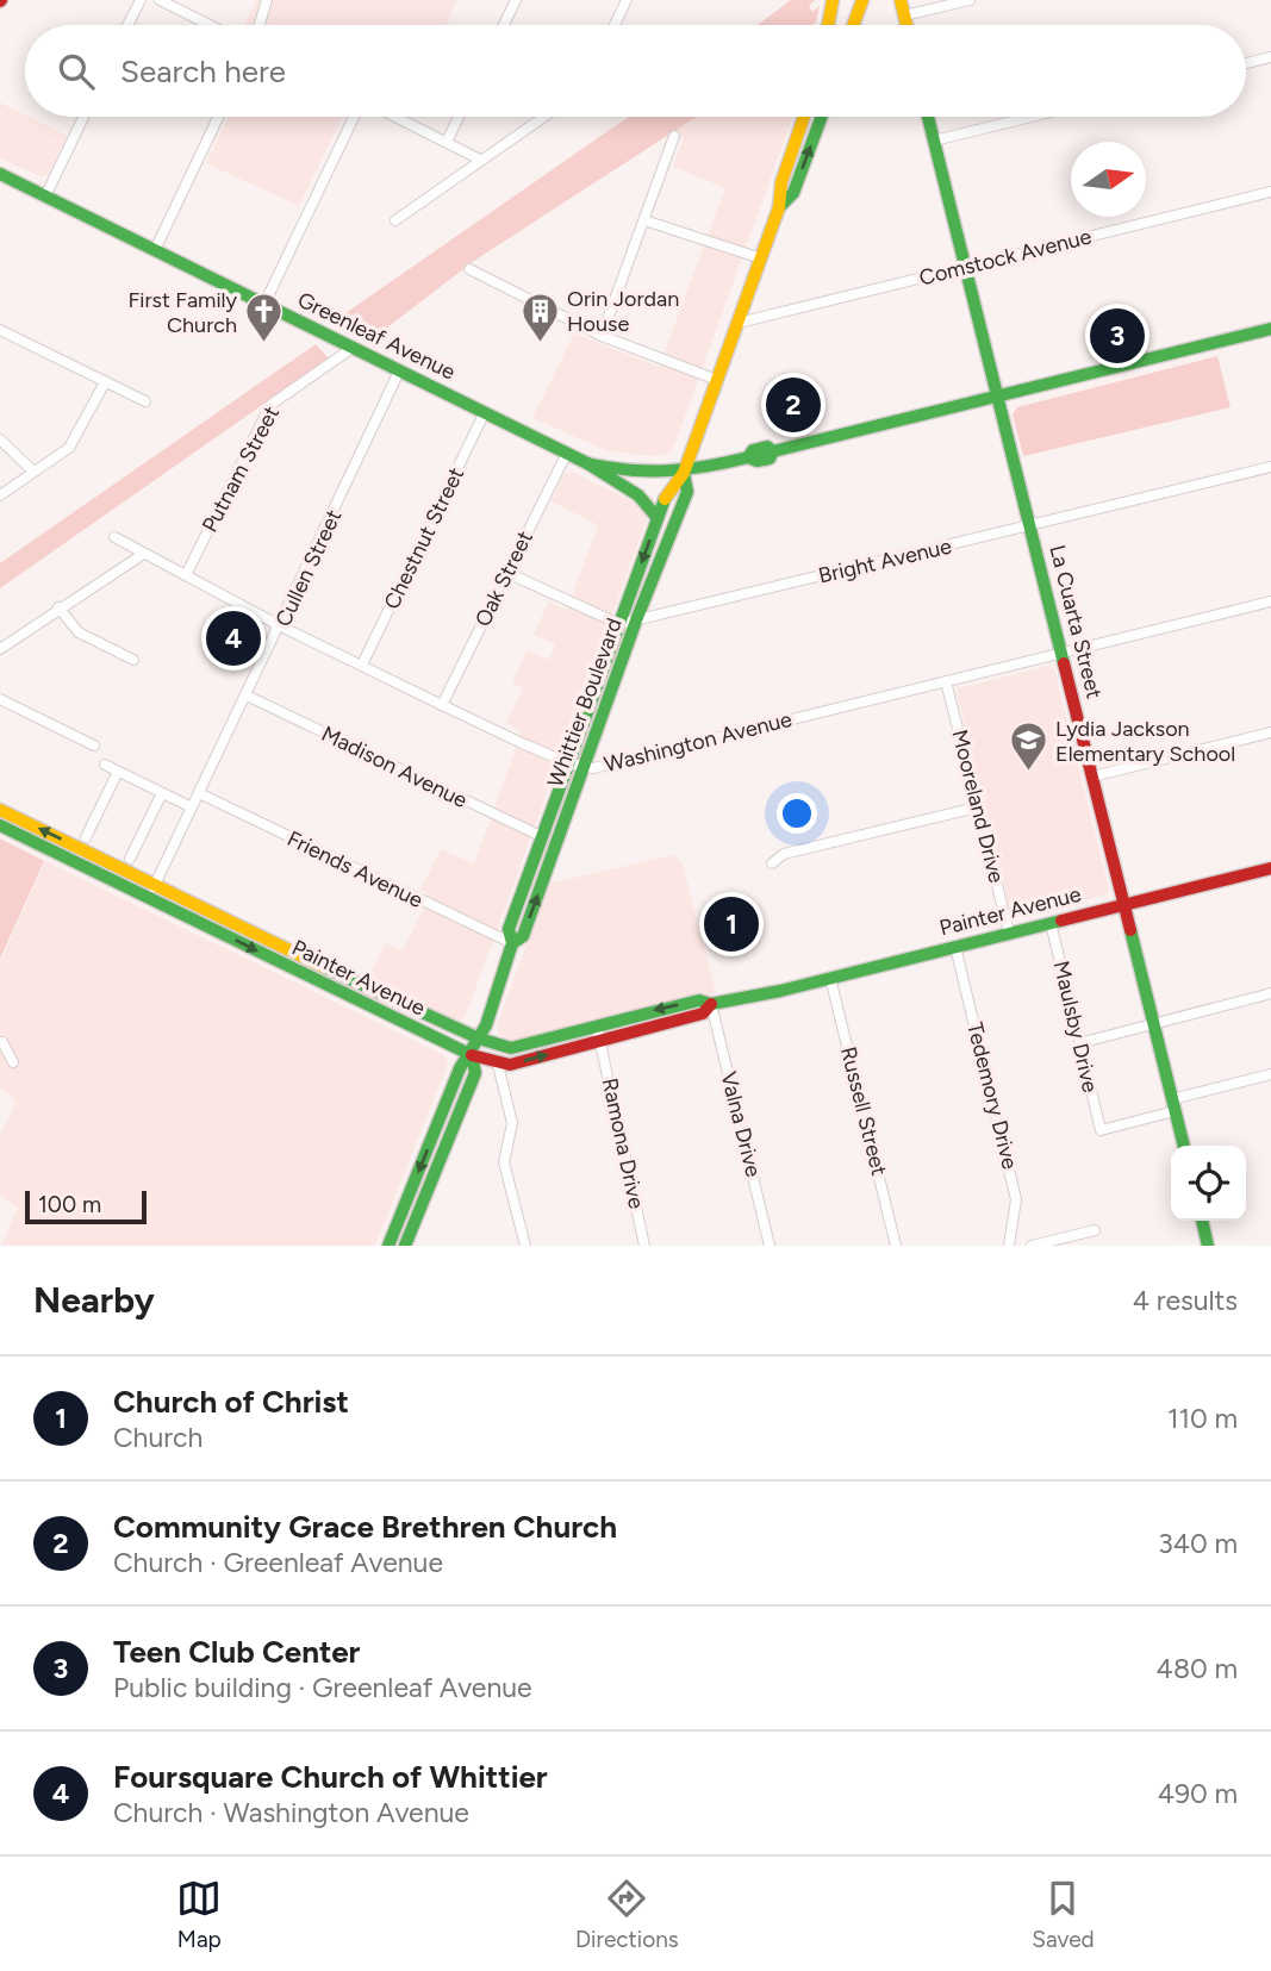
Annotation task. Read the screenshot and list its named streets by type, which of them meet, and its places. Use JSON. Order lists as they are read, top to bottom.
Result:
{
  "streets": {
    "main road": [
      "Greenleaf Avenue",
      "La Cuarta Street",
      "Whittier Boulevard",
      "Painter Avenue"
    ],
    "street": [
      "Comstock Avenue",
      "Putnam Street",
      "Chestnut Street",
      "Bright Avenue",
      "Cullen Street",
      "Oak Street",
      "Washington Avenue",
      "Madison Avenue",
      "Mooreland Drive",
      "Friends Avenue",
      "Maulsby Drive",
      "Tedemory Drive",
      "Russell Street",
      "Valna Drive",
      "Ramona Drive"
    ]
  },
  "crossings": [
    ["Comstock Avenue", "La Cuarta Street"],
    ["Comstock Avenue", "Whittier Boulevard"],
    ["Greenleaf Avenue", "Putnam Street"],
    ["Greenleaf Avenue", "Chestnut Street"],
    ["Greenleaf Avenue", "Cullen Street"],
    ["Greenleaf Avenue", "Oak Street"],
    ["Greenleaf Avenue", "La Cuarta Street"],
    ["Greenleaf Avenue", "Whittier Boulevard"],
    ["Putnam Street", "Washington Avenue"],
    ["Chestnut Street", "Washington Avenue"],
    ["Bright Avenue", "La Cuarta Street"],
    ["Bright Avenue", "Whittier Boulevard"],
    ["Cullen Street", "Washington Avenue"],
    ["Cullen Street", "Madison Avenue"],
    ["Cullen Street", "Friends Avenue"],
    ["Cullen Street", "Painter Avenue"],
    ["Oak Street", "Washington Avenue"],
    ["La Cuarta Street", "Washington Avenue"],
    ["La Cuarta Street", "Painter Avenue"],
    ["La Cuarta Street", "Maulsby Drive"],
    ["Whittier Boulevard", "Washington Avenue"],
    ["Whittier Boulevard", "Madison Avenue"],
    ["Whittier Boulevard", "Friends Avenue"],
    ["Whittier Boulevard", "Painter Avenue"],
    ["Washington Avenue", "Mooreland Drive"],
    ["Mooreland Drive", "Painter Avenue"],
    ["Painter Avenue", "Maulsby Drive"],
    ["Painter Avenue", "Tedemory Drive"],
    ["Painter Avenue", "Russell Street"],
    ["Painter Avenue", "Valna Drive"],
    ["Painter Avenue", "Ramona Drive"]
  ],
  "places": {
    "building": ["Orin Jordan House"],
    "church": ["First Family Church"],
    "school or university": ["Lydia Jackson Elementary School"]
  },
  "scale_bar": "100 m",
  "north": "right",
  "page": {
    "search": "Search here",
    "pins": [
      "3",
      "2",
      "4",
      "1"
    ],
    "scale": "100 m",
    "heading": ["Nearby", "4 results"],
    "list": [
      {
        "mark": "1",
        "name": "Church of Christ",
        "note": "Church",
        "value": "110 m"
      },
      {
        "mark": "2",
        "name": "Community Grace Brethren Church",
        "note": "Church · Greenleaf Avenue",
        "value": "340 m"
      },
      {
        "mark": "3",
        "name": "Teen Club Center",
        "note": "Public building · Greenleaf Avenue",
        "value": "480 m"
      },
      {
        "mark": "4",
        "name": "Foursquare Church of Whittier",
        "note": "Church · Washington Avenue",
        "value": "490 m"
      }
    ],
    "nav": ["Map", "Directions", "Saved"]
  }
}
